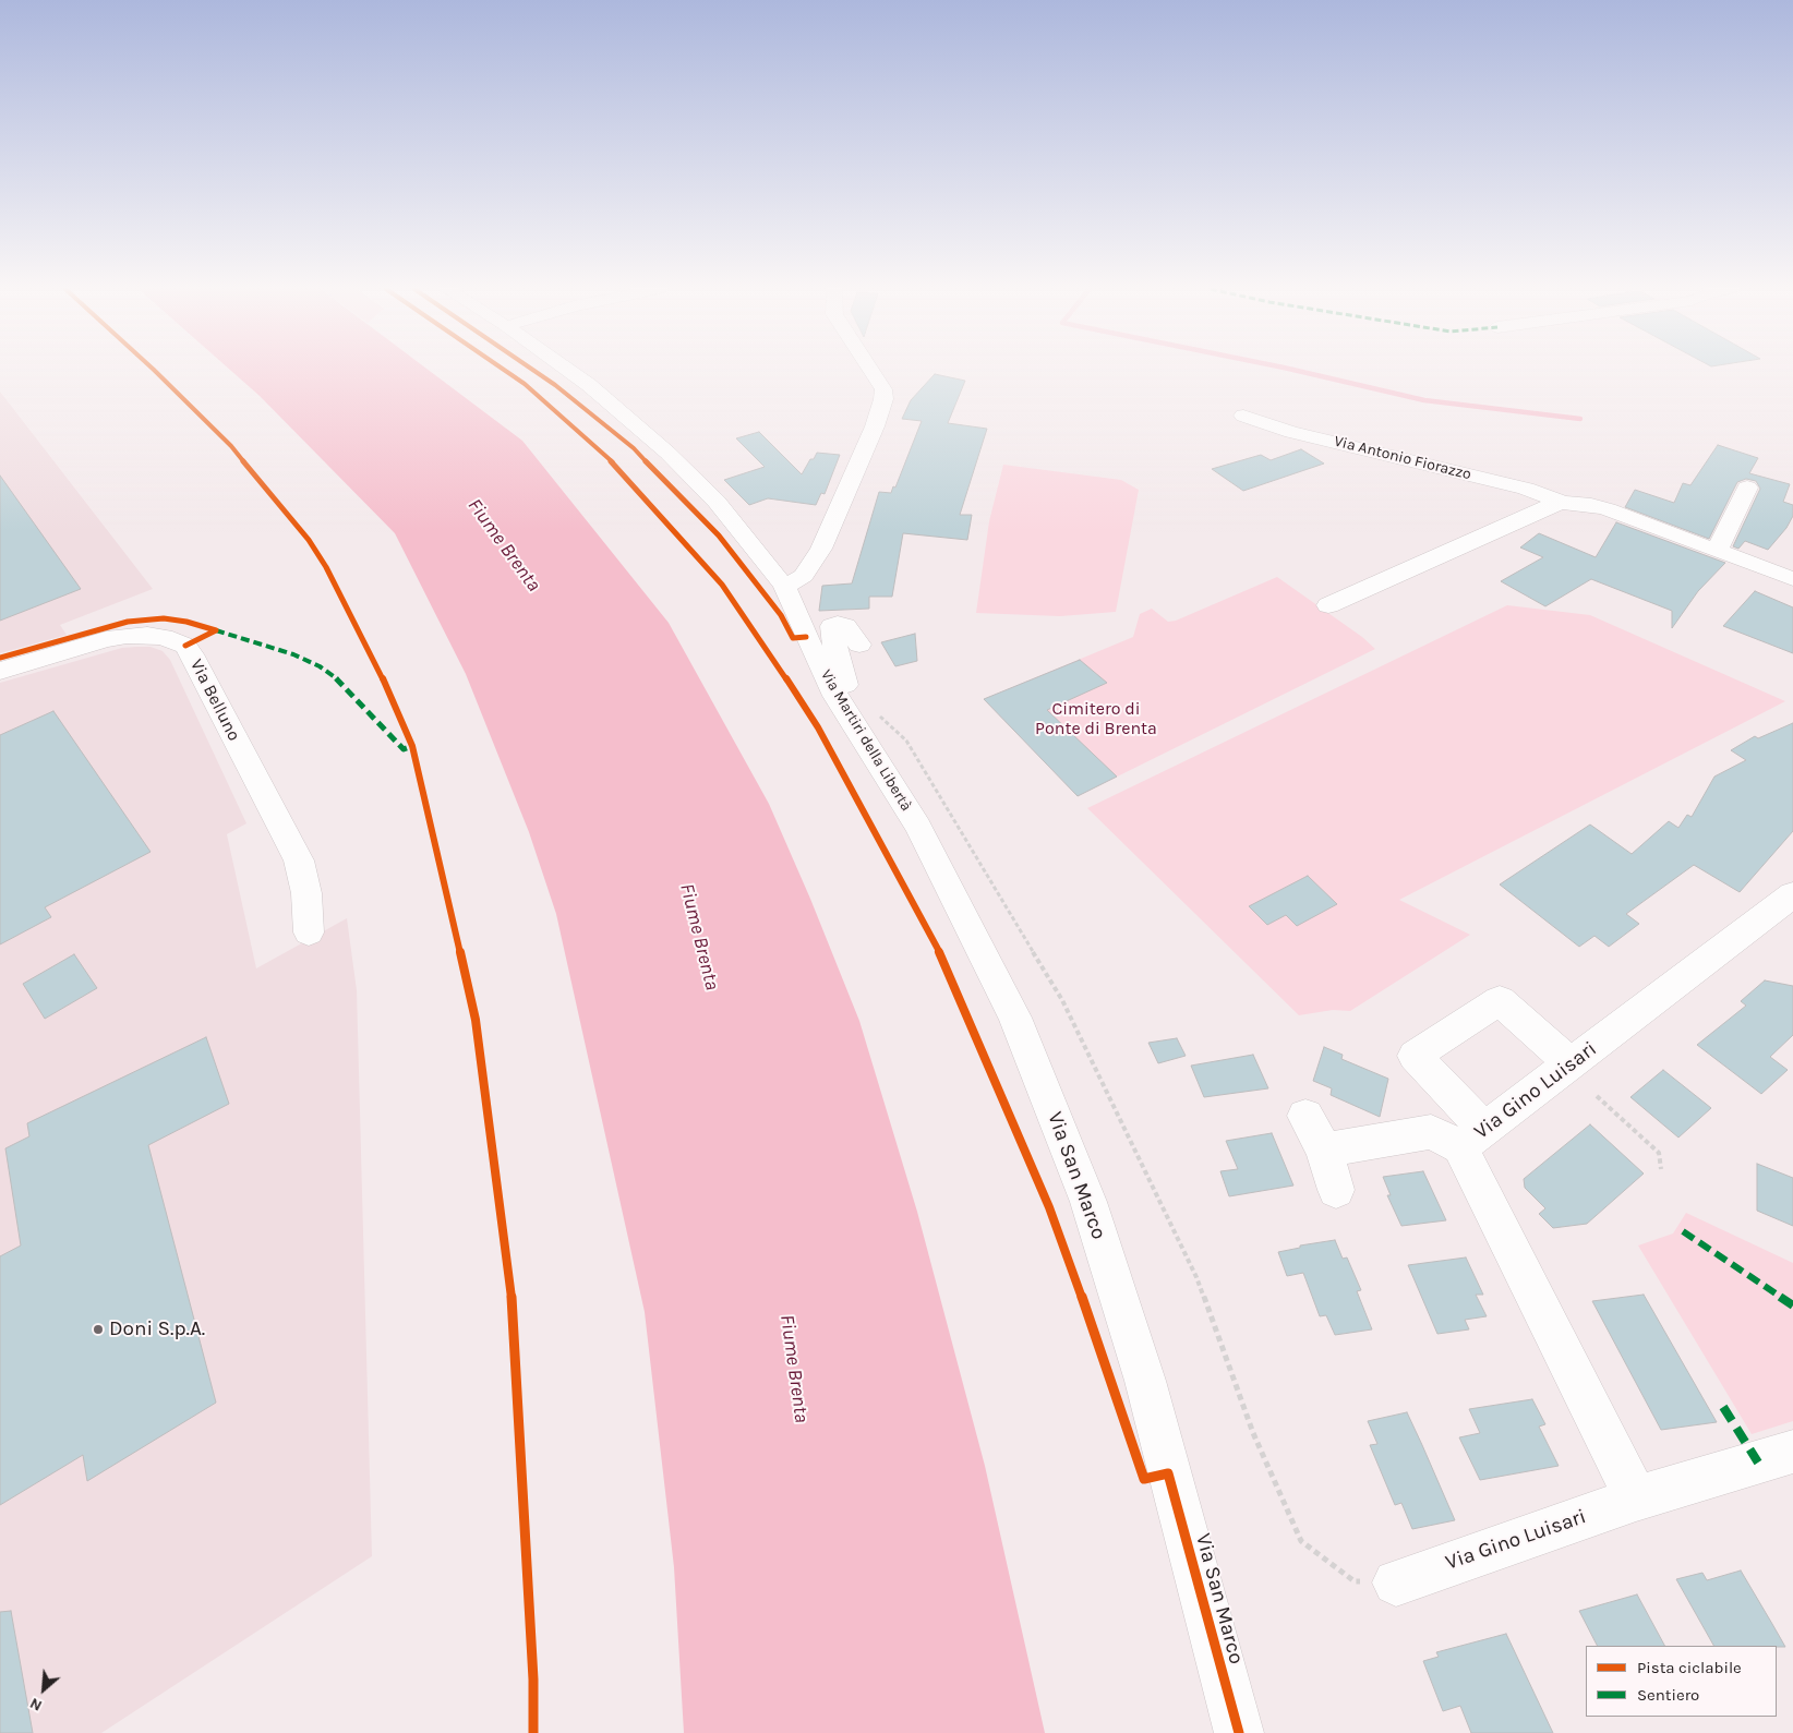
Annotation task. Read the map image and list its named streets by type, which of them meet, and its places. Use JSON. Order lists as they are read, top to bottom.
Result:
{
  "streets": {
    "street": [
      "Via Antonio Fiorazzo",
      "Via Belluno",
      "Via Martiri della Libertà",
      "Via Gino Luisari",
      "Via San Marco"
    ]
  },
  "crossings": [
    ["Via Martiri della Libertà", "Via San Marco"]
  ],
  "water": ["Fiume Brenta"],
  "parks": ["Cimitero di Ponte di Brenta"],
  "places": ["Doni S.p.A."],
  "legend": ["Pista ciclabile", "Sentiero"],
  "north": "bottom left"
}
